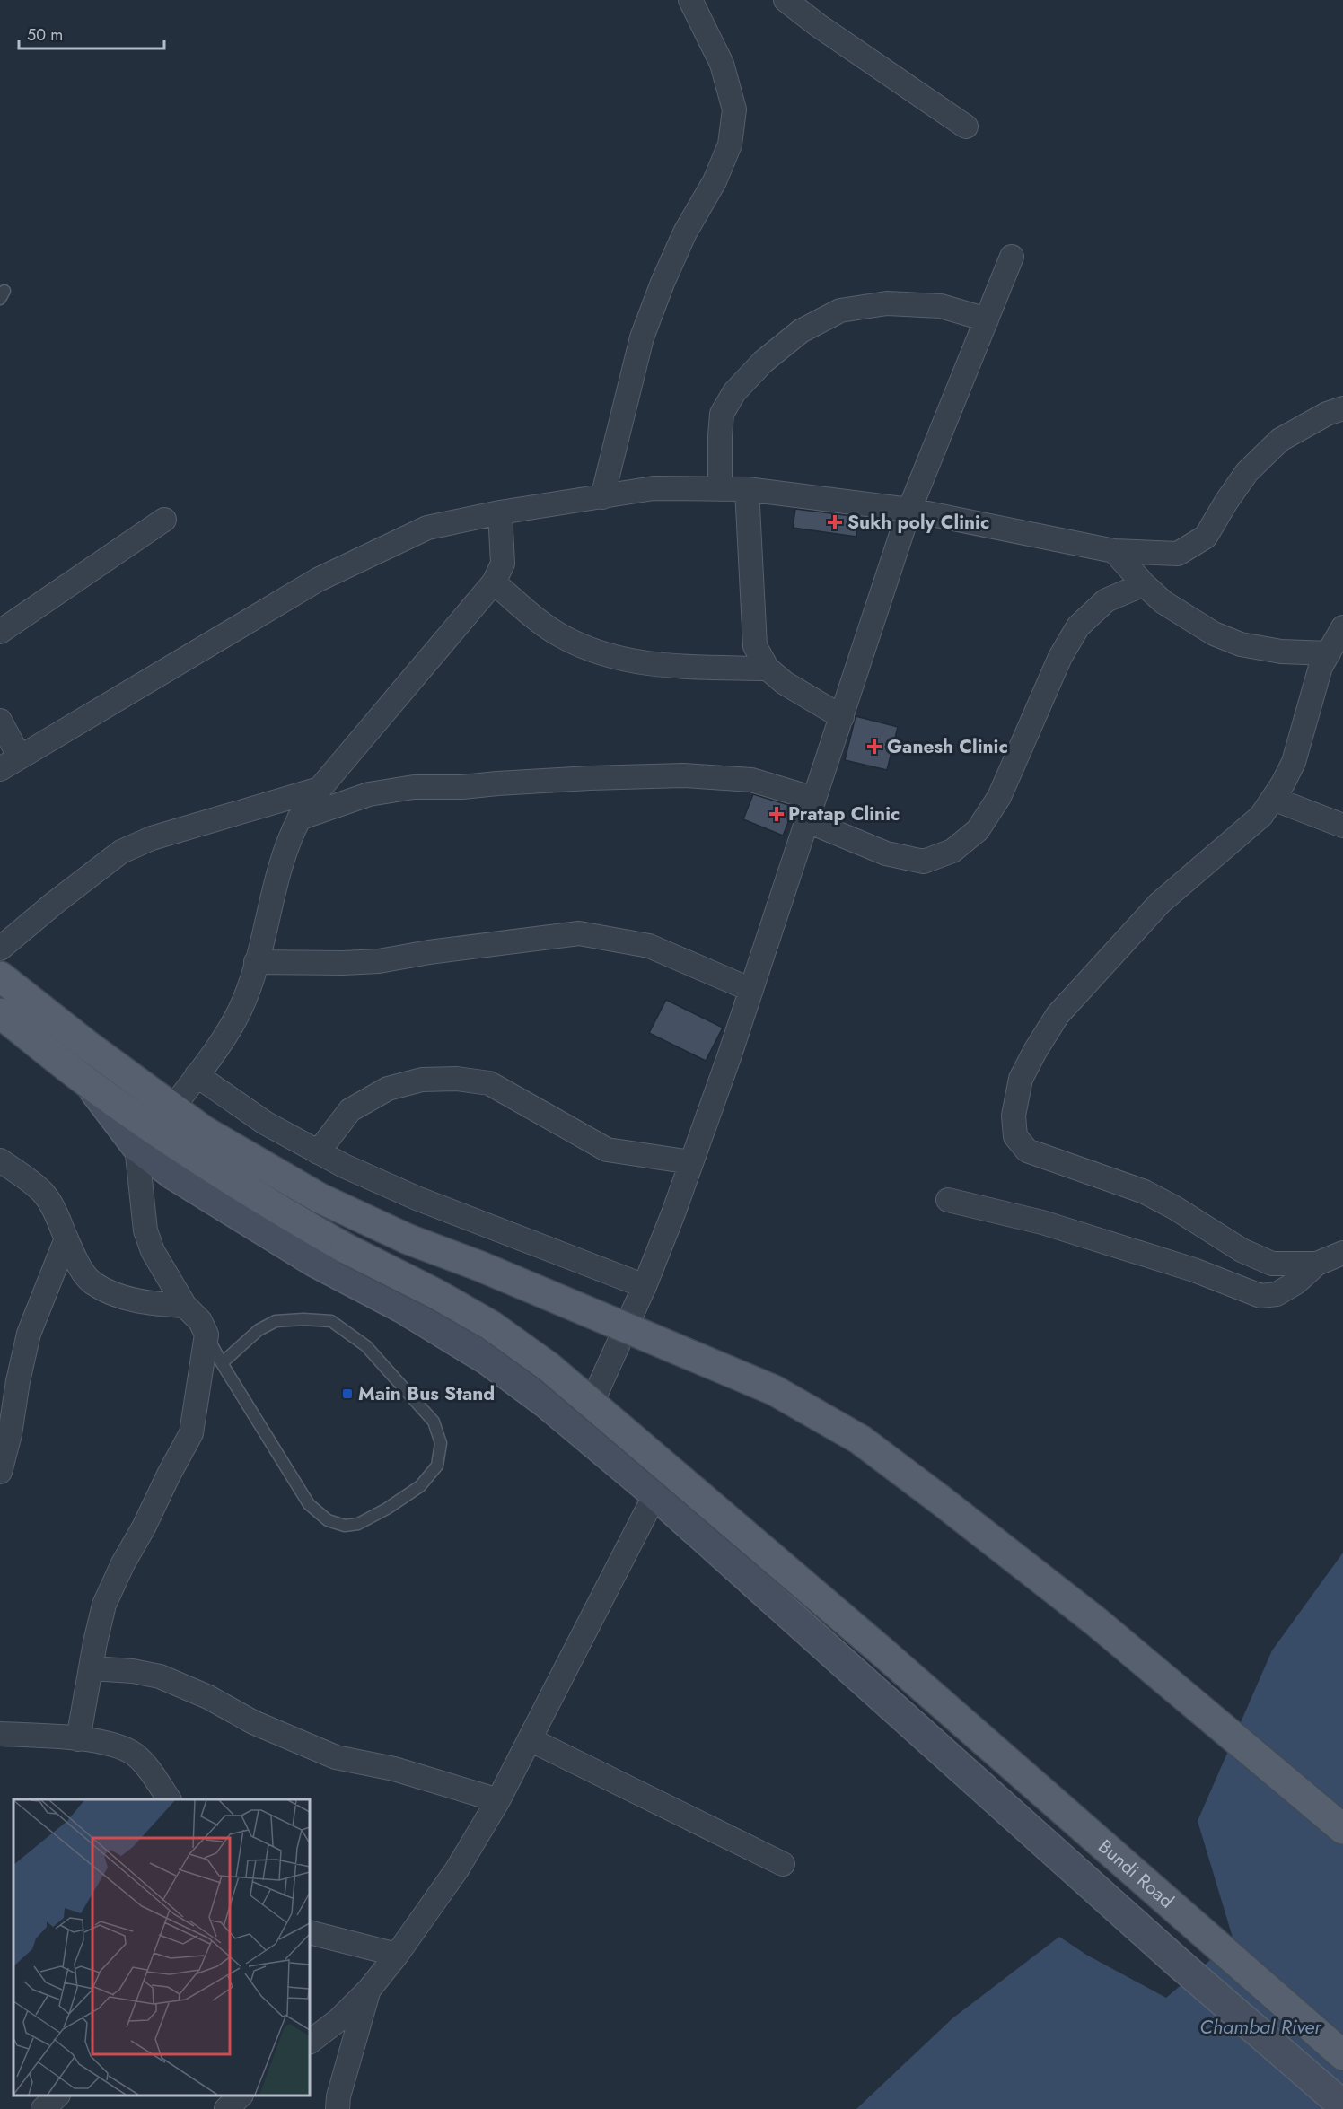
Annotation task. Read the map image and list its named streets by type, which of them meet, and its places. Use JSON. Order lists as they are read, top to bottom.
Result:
{
  "streets": {
    "main road": ["Bundi Road"]
  },
  "water": ["Chambal River"],
  "places": {
    "health": ["Sukh poly Clinic", "Ganesh Clinic", "Pratap Clinic"],
    "transit": ["Main Bus Stand"]
  },
  "scale_bar": "50 m"
}
